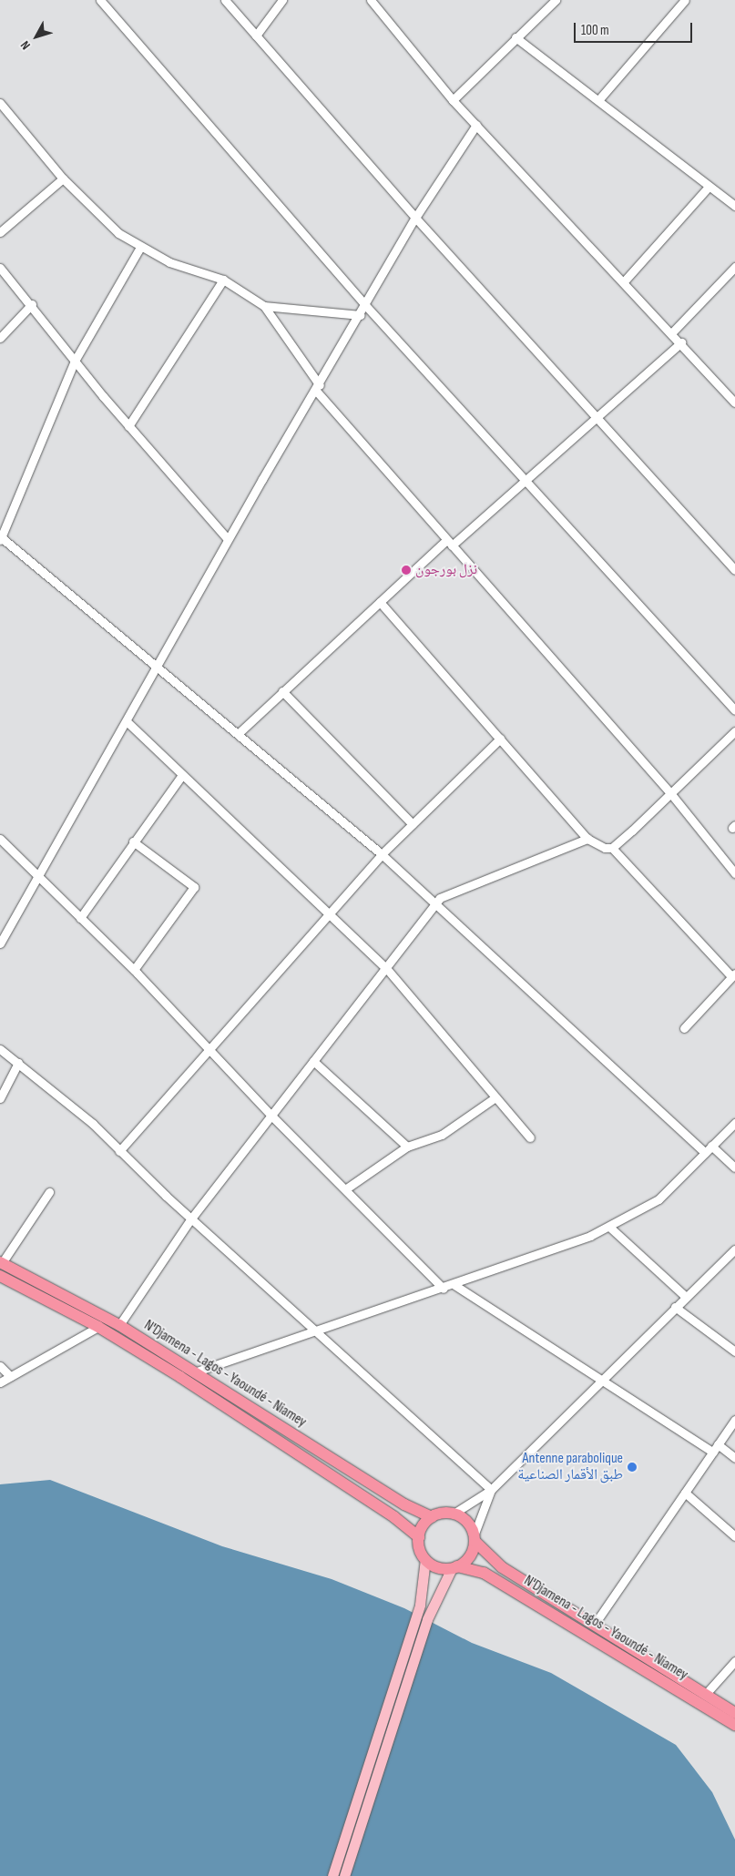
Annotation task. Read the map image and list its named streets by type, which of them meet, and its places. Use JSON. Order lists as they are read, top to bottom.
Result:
{
  "streets": {
    "highway": ["N'Djamena - Lagos - Yaoundé - Niamey"]
  },
  "places": ["نزل بورجون", "Antenne parabolique طبق الأقمار الصناعية"],
  "scale_bar": "100 m",
  "north": "bottom left"
}
